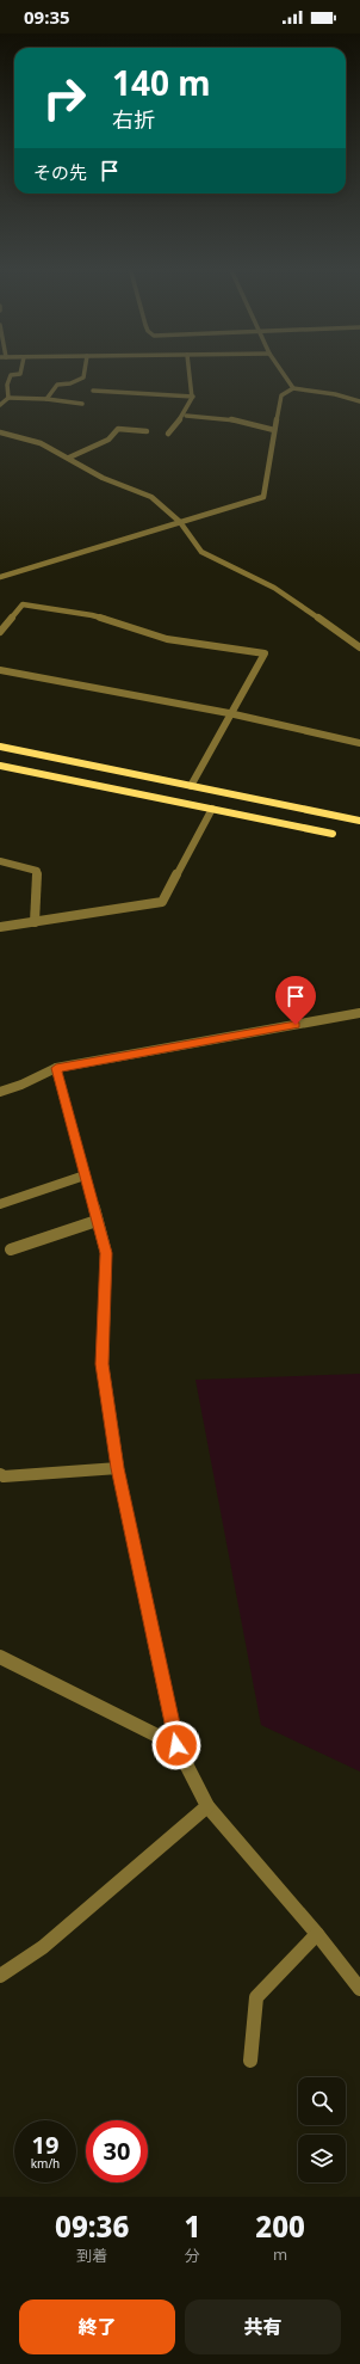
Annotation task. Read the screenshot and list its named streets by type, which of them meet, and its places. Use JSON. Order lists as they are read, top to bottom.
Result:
{
  "page": {
    "status": "09:35",
    "turn": ["140 m", "右折"],
    "then": "その先",
    "speed": "19 km/h",
    "limit": "30",
    "eta": [
      "09:36",
      "到着",
      "1",
      "分",
      "200",
      "m"
    ],
    "buttons": ["終了", "共有"]
  }
}
